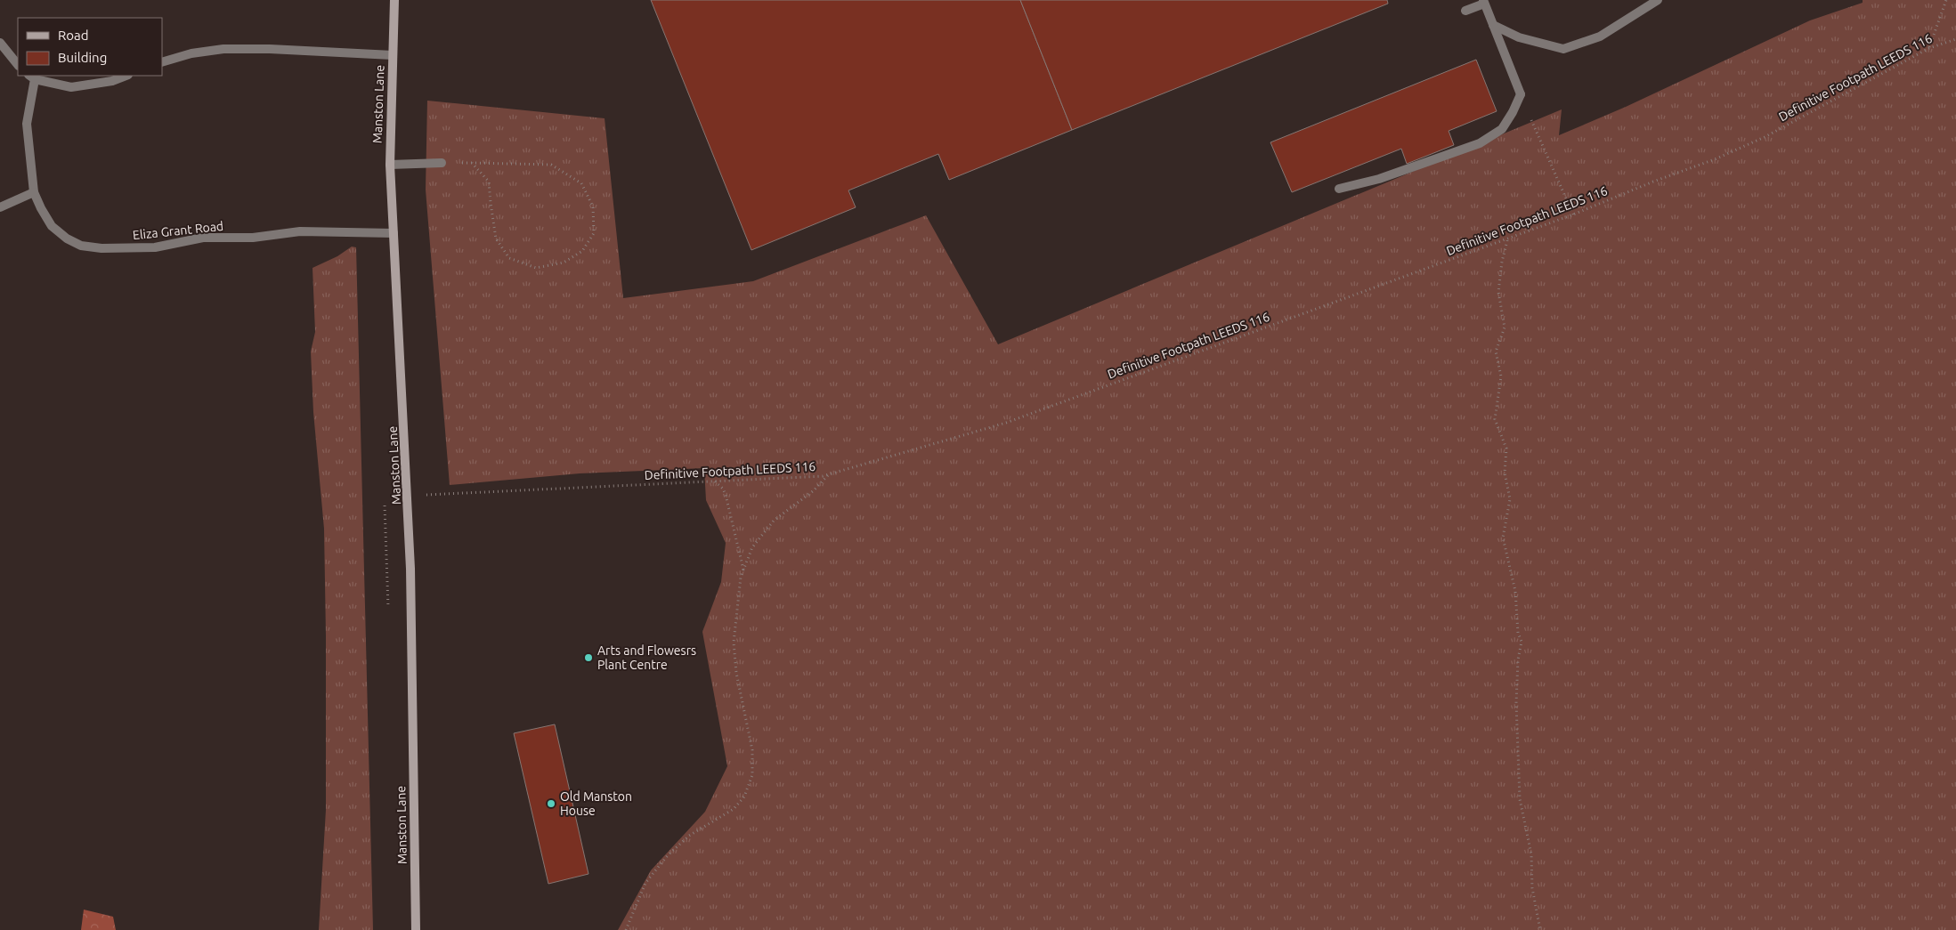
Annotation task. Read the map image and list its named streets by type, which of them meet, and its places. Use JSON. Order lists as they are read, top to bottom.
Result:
{
  "streets": {
    "street": ["Manston Lane", "Eliza Grant Road"],
    "path": ["Definitive Footpath LEEDS 116"]
  },
  "crossings": [
    ["Definitive Footpath LEEDS 116", "Manston Lane"],
    ["Manston Lane", "Eliza Grant Road"]
  ],
  "places": ["Arts and Flowesrs Plant Centre", "Old Manston House"],
  "legend": ["Road", "Building"]
}
